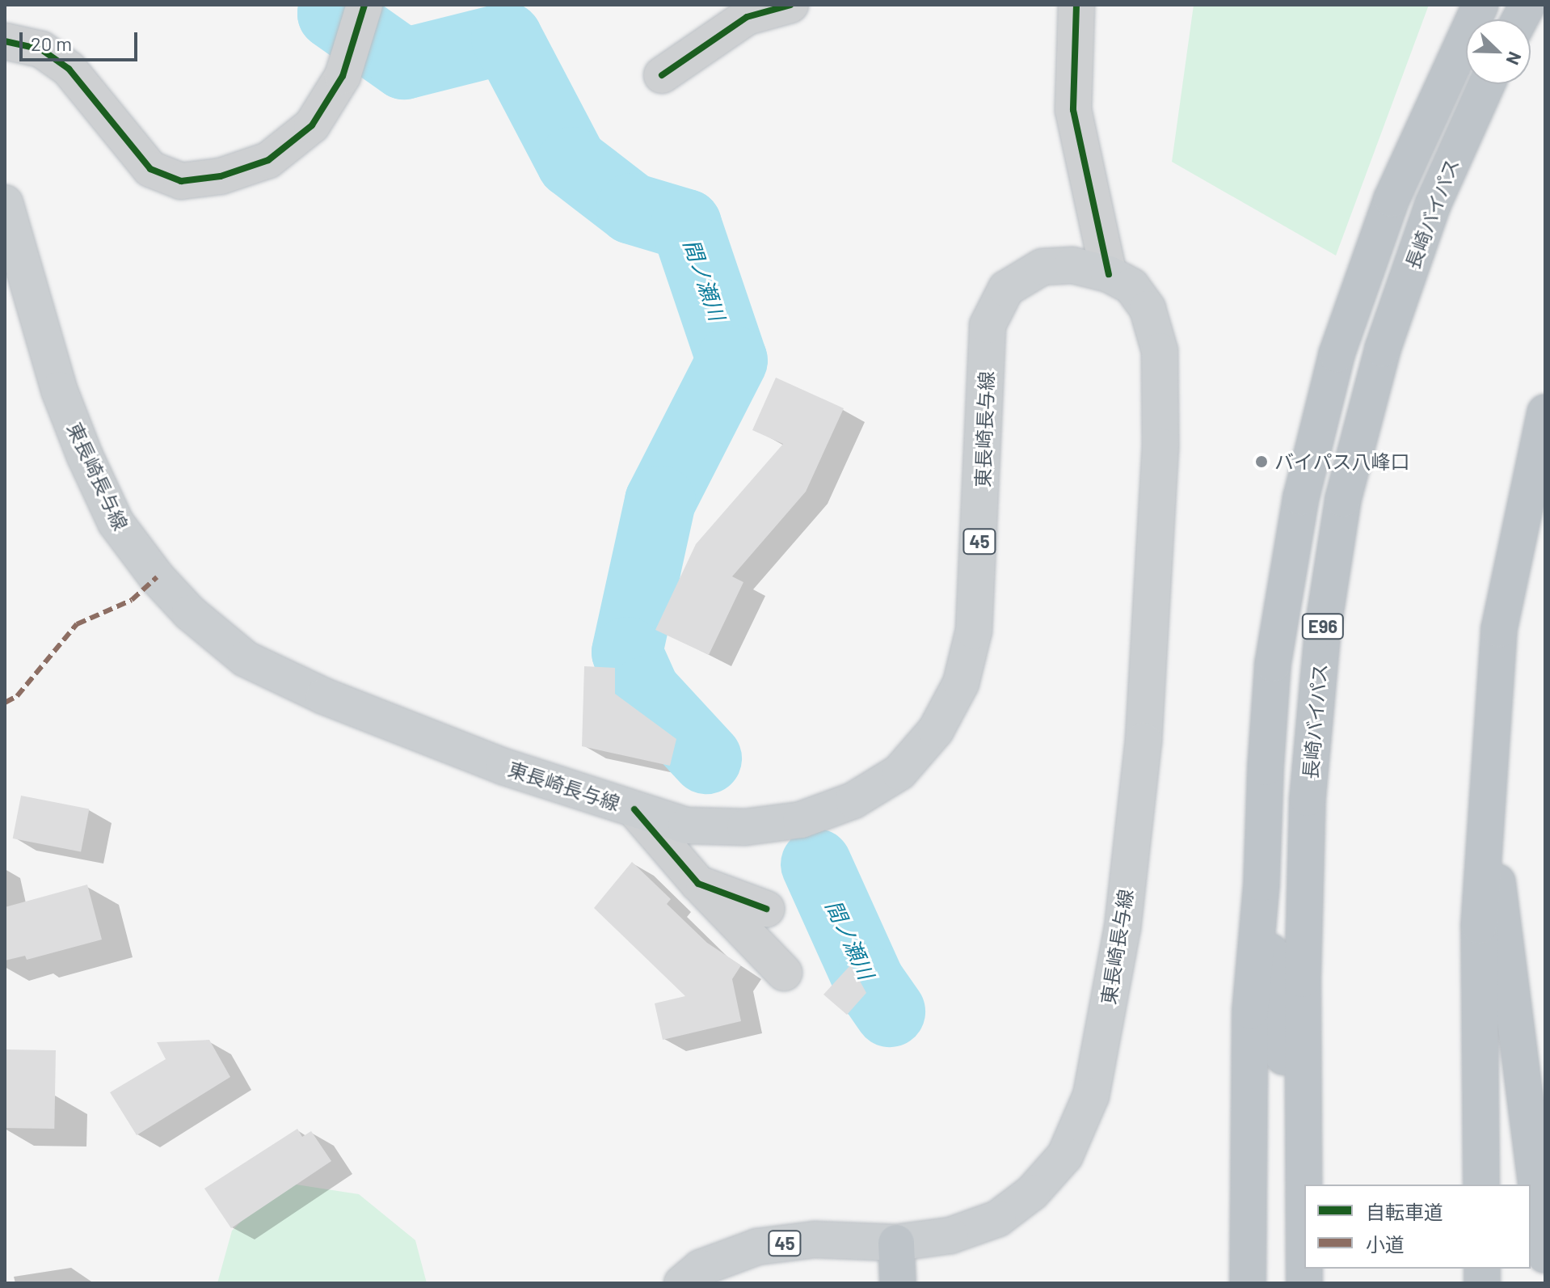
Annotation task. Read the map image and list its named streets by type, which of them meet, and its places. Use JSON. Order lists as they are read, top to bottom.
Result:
{
  "streets": {
    "highway": ["長崎バイパス", "E96"],
    "main road": ["東長崎長与線", "45"]
  },
  "water": ["間ノ瀬川"],
  "places": ["バイパス八峰口"],
  "legend": ["自転車道", "小道"],
  "scale_bar": "20 m",
  "north": "bottom right"
}
